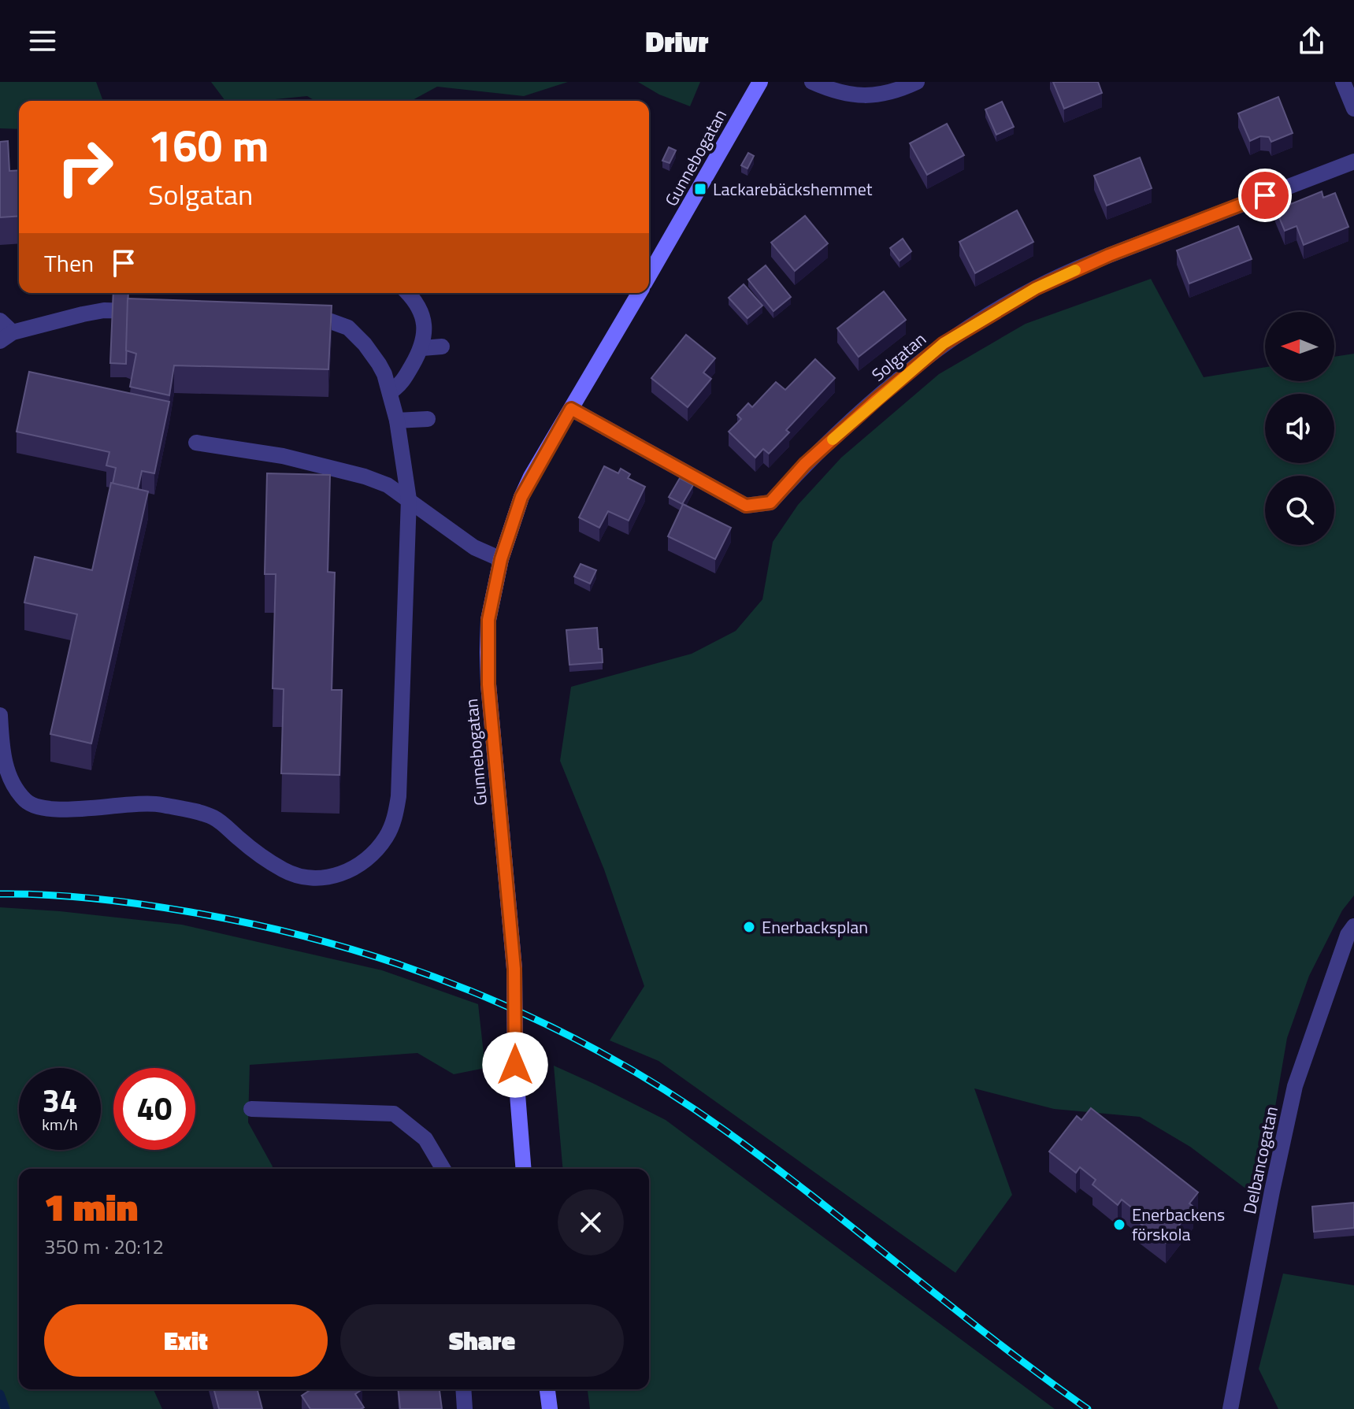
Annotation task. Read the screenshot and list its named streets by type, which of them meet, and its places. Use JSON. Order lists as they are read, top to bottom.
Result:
{
  "streets": {
    "street": ["Gunnebogatan", "Solgatan", "Delbancogatan"]
  },
  "crossings": [
    ["Gunnebogatan", "Solgatan"]
  ],
  "places": {
    "transit": ["Lackarebäckshemmet"],
    "other": ["Enerbacksplan", "Enerbackens förskola"]
  },
  "north": "left",
  "page": {
    "header": "Drivr",
    "turn": ["160 m", "Solgatan"],
    "then": "Then",
    "speed": "34 km/h",
    "limit": "40",
    "heading": ["1 min", "350 m · 20:12"],
    "buttons": ["Exit", "Share"]
  }
}
